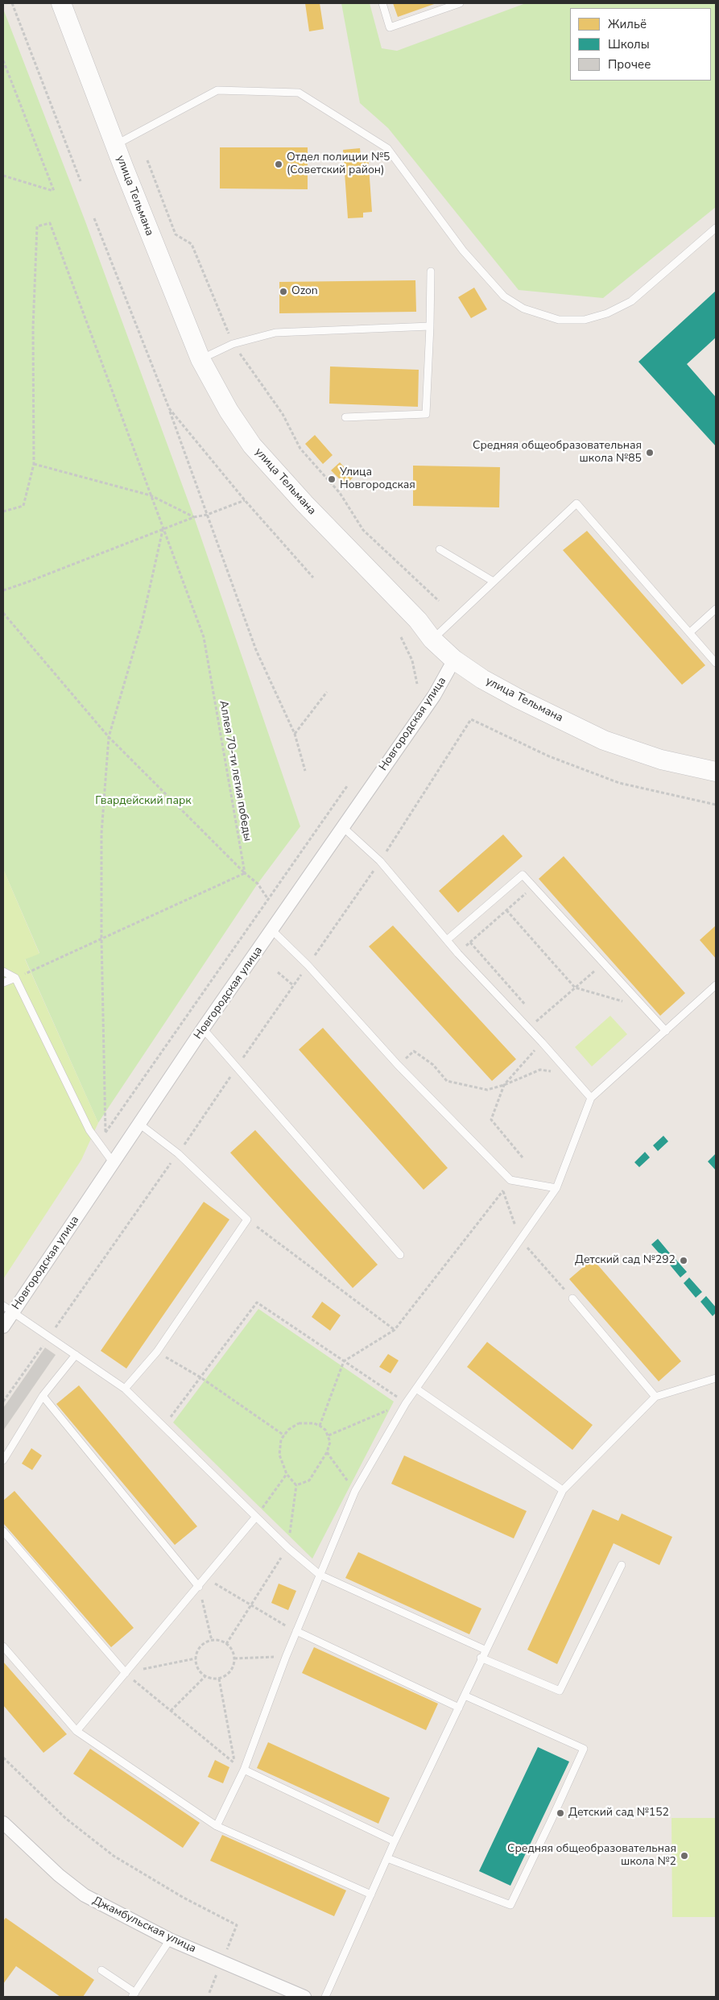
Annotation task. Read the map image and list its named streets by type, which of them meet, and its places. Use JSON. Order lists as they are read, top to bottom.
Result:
{
  "streets": {
    "main road": ["улица Тельмана"],
    "street": ["Новгородская улица", "Джамбульская улица"],
    "path": ["Аллея 70-ти летия победы"]
  },
  "crossings": [
    ["улица Тельмана", "Новгородская улица"]
  ],
  "parks": ["Гвардейский парк"],
  "places": [
    "Отдел полиции №5 (Советский район)",
    "Ozon",
    "Средняя общеобразовательная школа №85",
    "Улица Новгородская",
    "Детский сад №292",
    "Детский сад №152",
    "Средняя общеобразовательная школа №2"
  ],
  "legend": ["Жильё", "Школы", "Прочее"]
}
